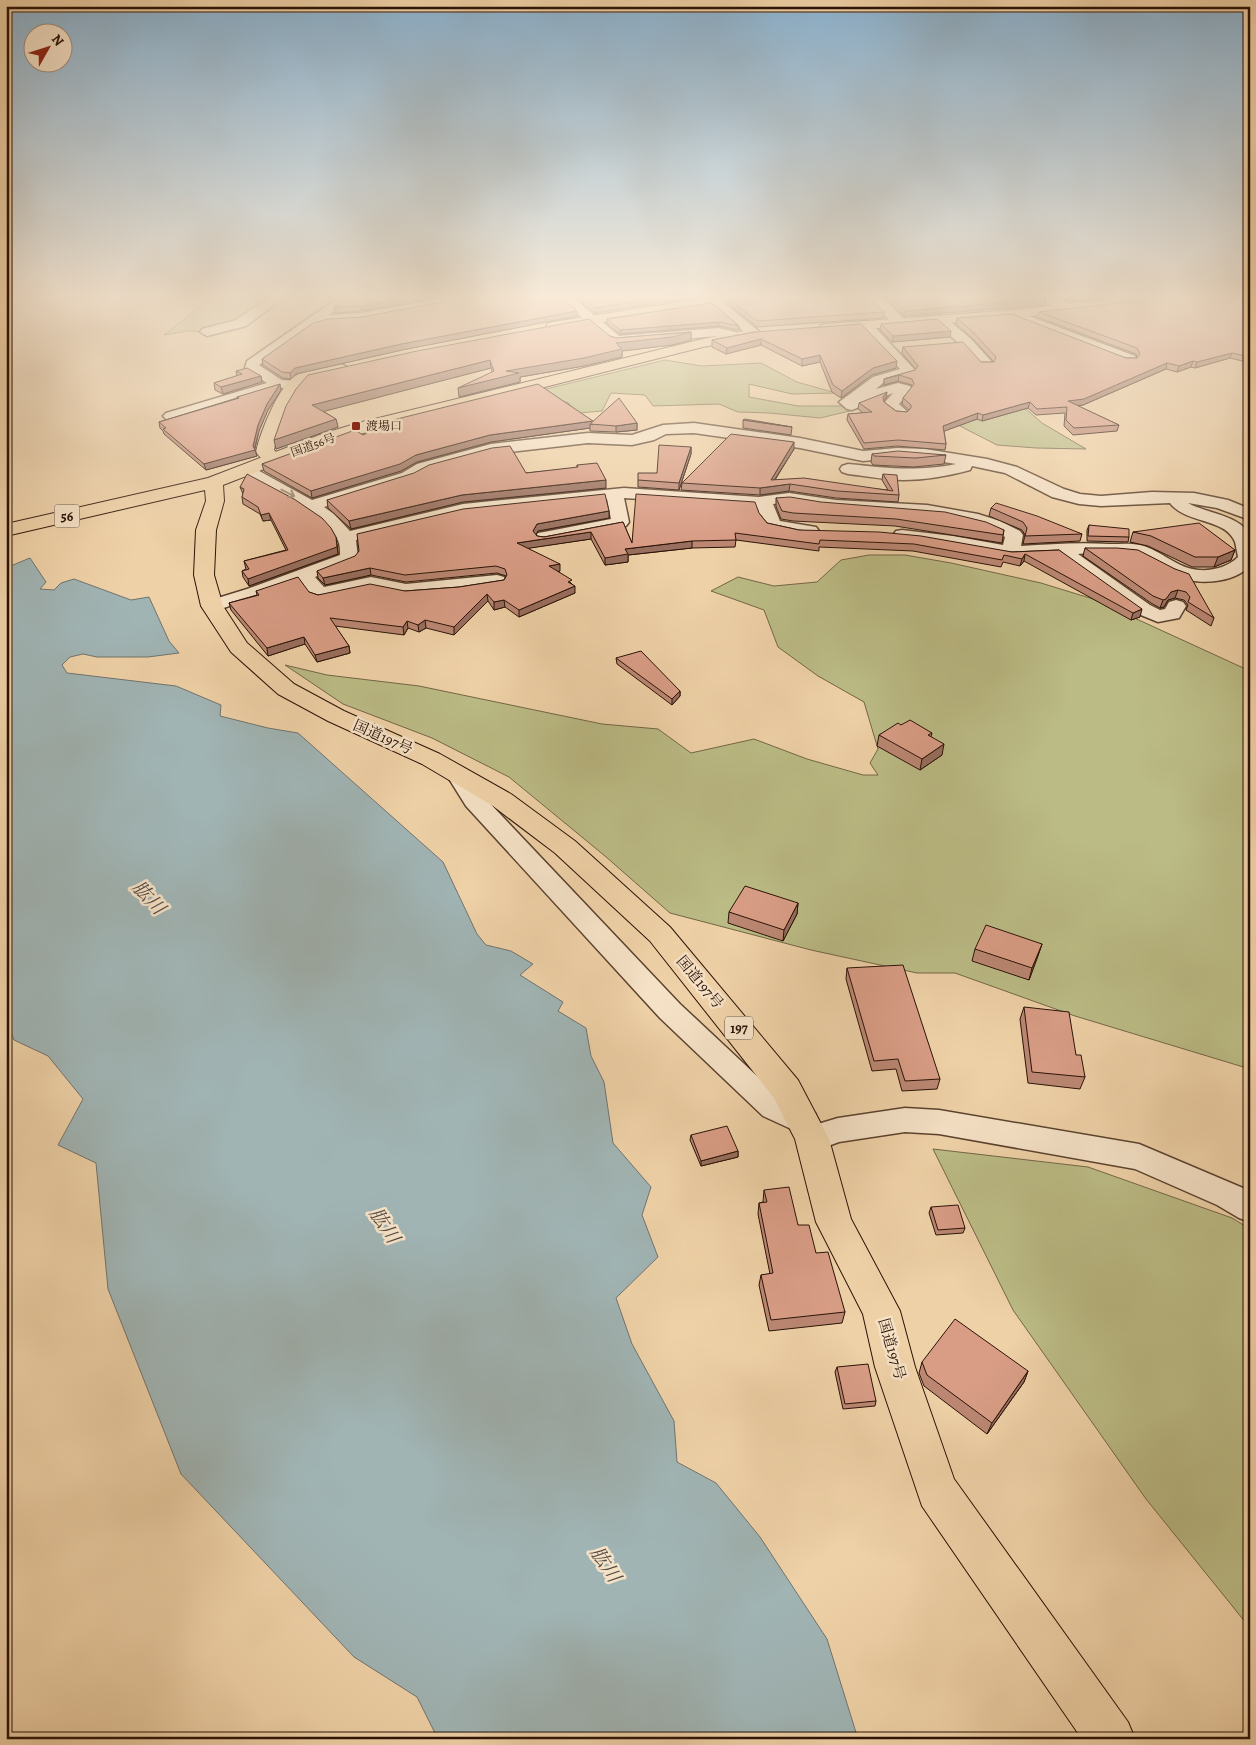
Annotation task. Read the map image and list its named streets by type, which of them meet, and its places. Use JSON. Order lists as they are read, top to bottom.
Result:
{
  "streets": {
    "main road": [
      "国道56号",
      "56",
      "国道197号",
      "197"
    ]
  },
  "crossings": [
    ["国道56号", "国道197号"]
  ],
  "water": ["肱川"],
  "places": {
    "transit": ["渡場口"]
  },
  "north": "top right"
}
